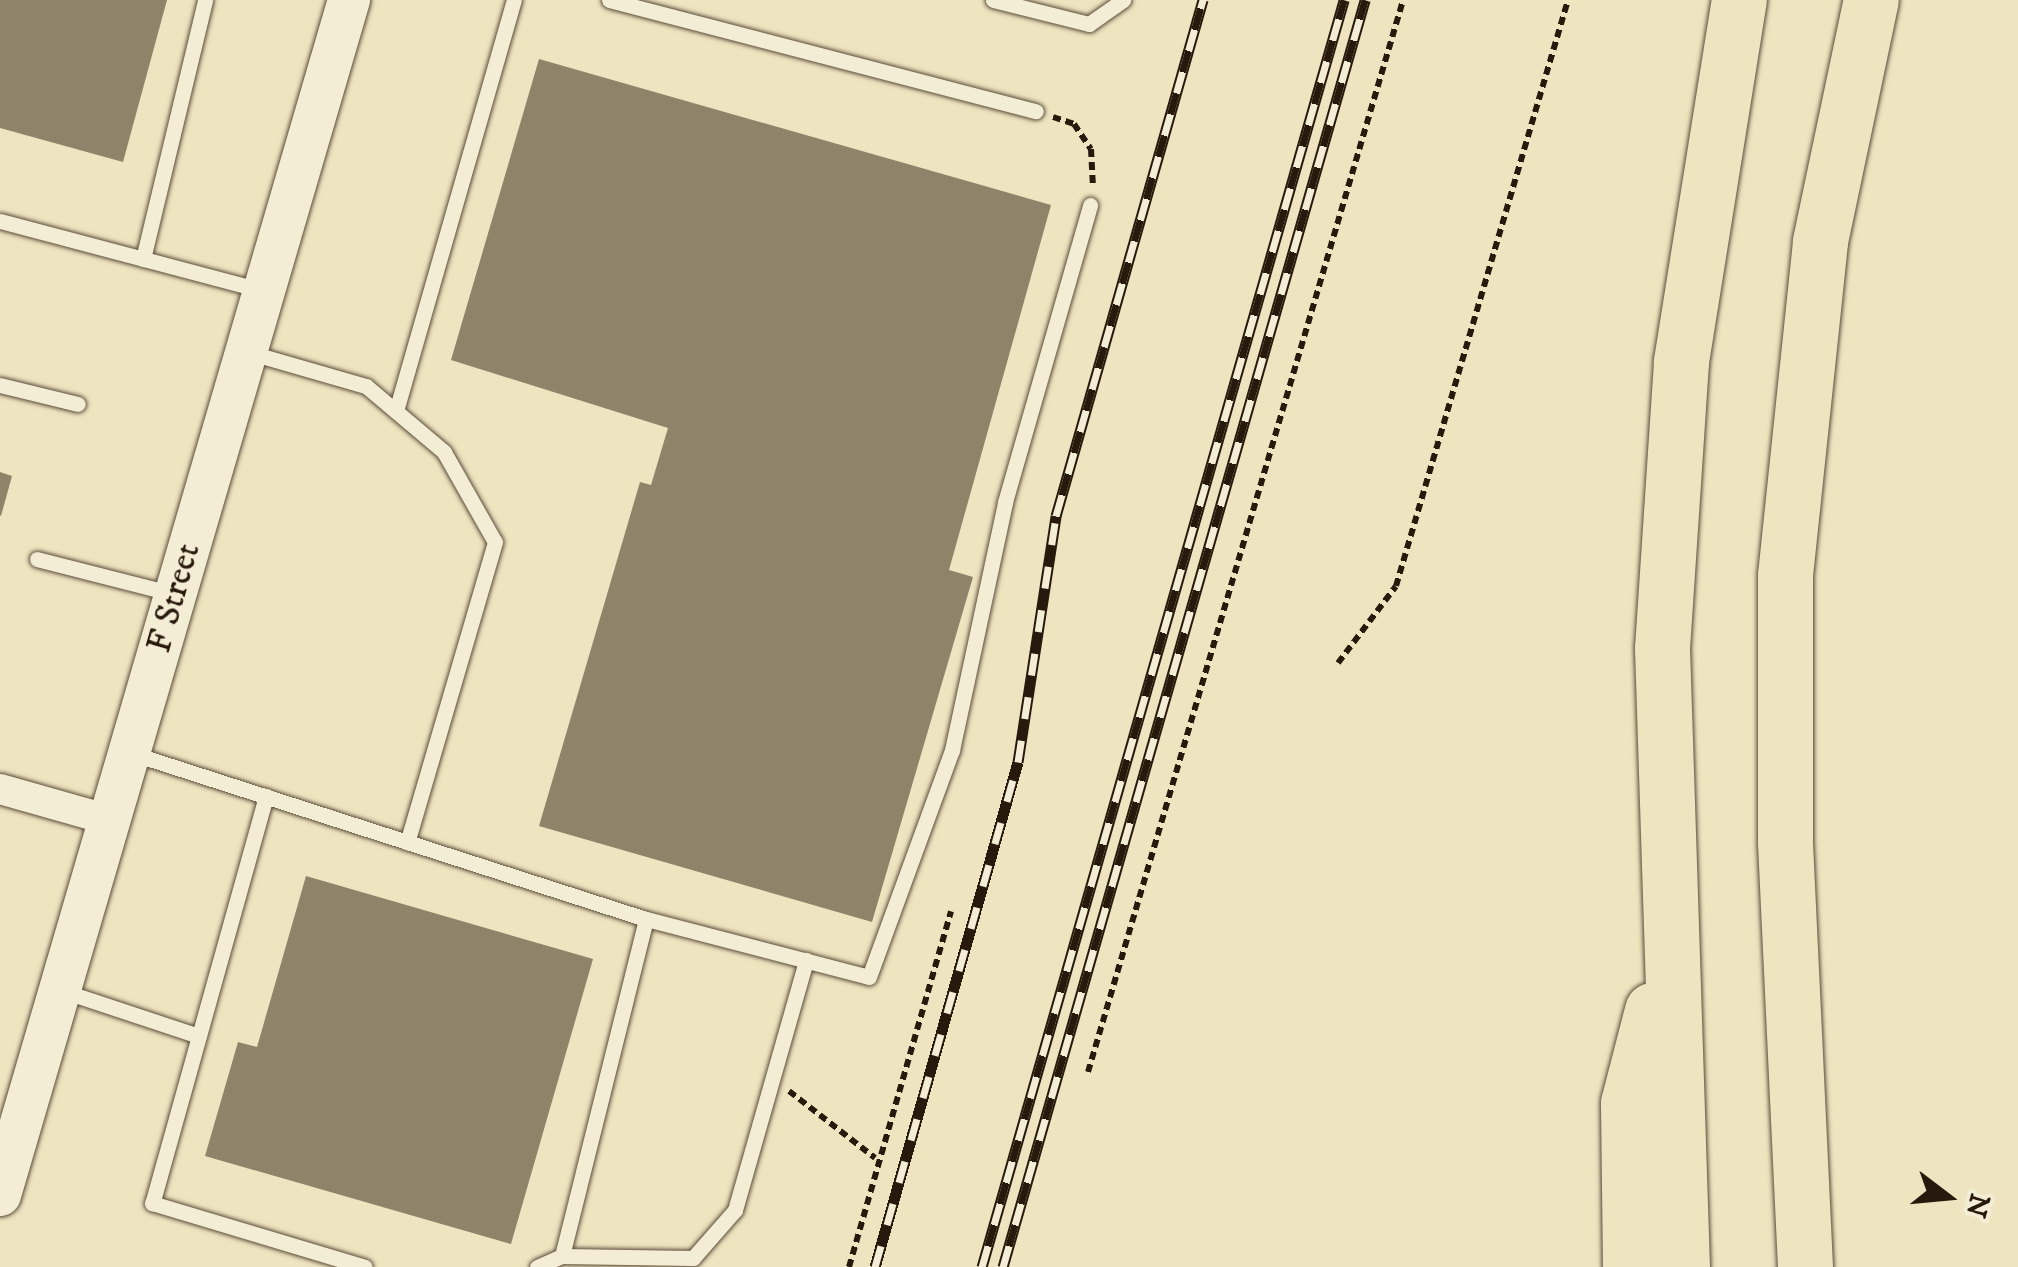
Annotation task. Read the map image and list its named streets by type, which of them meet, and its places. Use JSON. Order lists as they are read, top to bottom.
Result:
{
  "streets": {
    "street": ["F Street"]
  },
  "north": "right"
}
